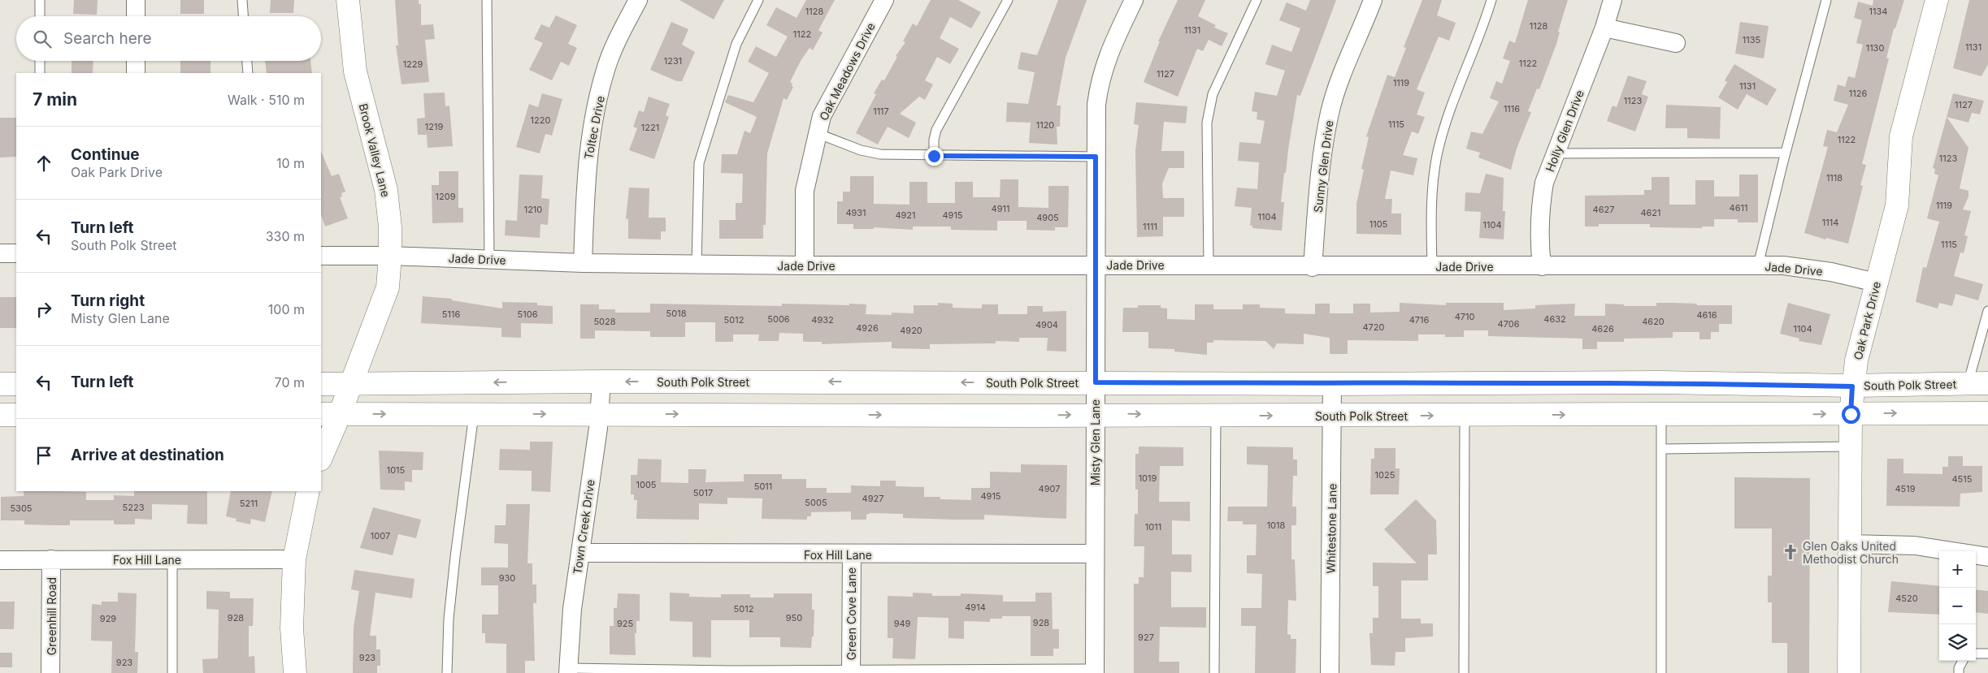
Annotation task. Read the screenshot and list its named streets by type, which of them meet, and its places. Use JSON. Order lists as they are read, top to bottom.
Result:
{
  "streets": {
    "main road": ["Brook Valley Lane", "Oak Park Drive", "South Polk Street"],
    "street": [
      "Oak Meadows Drive",
      "Toltec Drive",
      "Holly Glen Drive",
      "Sunny Glen Drive",
      "Jade Drive",
      "Misty Glen Lane",
      "Town Creek Drive",
      "Whitestone Lane",
      "Fox Hill Lane",
      "Green Cove Lane",
      "Greenhill Road"
    ]
  },
  "crossings": [
    ["Oak Meadows Drive", "Jade Drive"],
    ["Toltec Drive", "Jade Drive"],
    ["Holly Glen Drive", "Jade Drive"],
    ["Brook Valley Lane", "Jade Drive"],
    ["Brook Valley Lane", "South Polk Street"],
    ["Sunny Glen Drive", "Jade Drive"],
    ["Jade Drive", "Oak Park Drive"],
    ["Jade Drive", "Misty Glen Lane"],
    ["Oak Park Drive", "South Polk Street"],
    ["South Polk Street", "Misty Glen Lane"],
    ["South Polk Street", "Town Creek Drive"],
    ["South Polk Street", "Whitestone Lane"],
    ["Misty Glen Lane", "Fox Hill Lane"],
    ["Town Creek Drive", "Fox Hill Lane"],
    ["Fox Hill Lane", "Green Cove Lane"],
    ["Fox Hill Lane", "Greenhill Road"]
  ],
  "places": {
    "church": ["Glen Oaks United Methodist Church"]
  },
  "house_numbers": [
    "1128",
    "1134",
    "1128",
    "1131",
    "1122",
    "1135",
    "1131",
    "1130",
    "1231",
    "1122",
    "1229",
    "1127",
    "1119",
    "1131",
    "1126",
    "1123",
    "1127",
    "1116",
    "1117",
    "1220",
    "1115",
    "1120",
    "1219",
    "1221",
    "1122",
    "1123",
    "1118",
    "1209",
    "1119",
    "4611",
    "4911",
    "1210",
    "4627",
    "4931",
    "4621",
    "4921",
    "4915",
    "1104",
    "4905",
    "1114",
    "1105",
    "1104",
    "1111",
    "1115",
    "5018",
    "5116",
    "5106",
    "4616",
    "4710",
    "5006",
    "4632",
    "5012",
    "4932",
    "4716",
    "5028",
    "4620",
    "4706",
    "4904",
    "4720",
    "4926",
    "4626",
    "1104",
    "4920",
    "1015",
    "1025",
    "1019",
    "4515",
    "1005",
    "5011",
    "4907",
    "4519",
    "5017",
    "4915",
    "4927",
    "5005",
    "5211",
    "5223",
    "5305",
    "1018",
    "1011",
    "1007",
    "930",
    "4520",
    "4914",
    "5012",
    "928",
    "950",
    "929",
    "928",
    "925",
    "949",
    "927",
    "923",
    "923"
  ],
  "page": {
    "search": "Search here",
    "heading": ["7 min", "Walk · 510 m"],
    "list": [
      ["Continue", "Oak Park Drive", "10 m"],
      ["Turn left", "South Polk Street", "330 m"],
      ["Turn right", "Misty Glen Lane", "100 m"],
      ["Turn left", "70 m"],
      "Arrive at destination"
    ],
    "map_buttons": ["+", "−"]
  }
}
